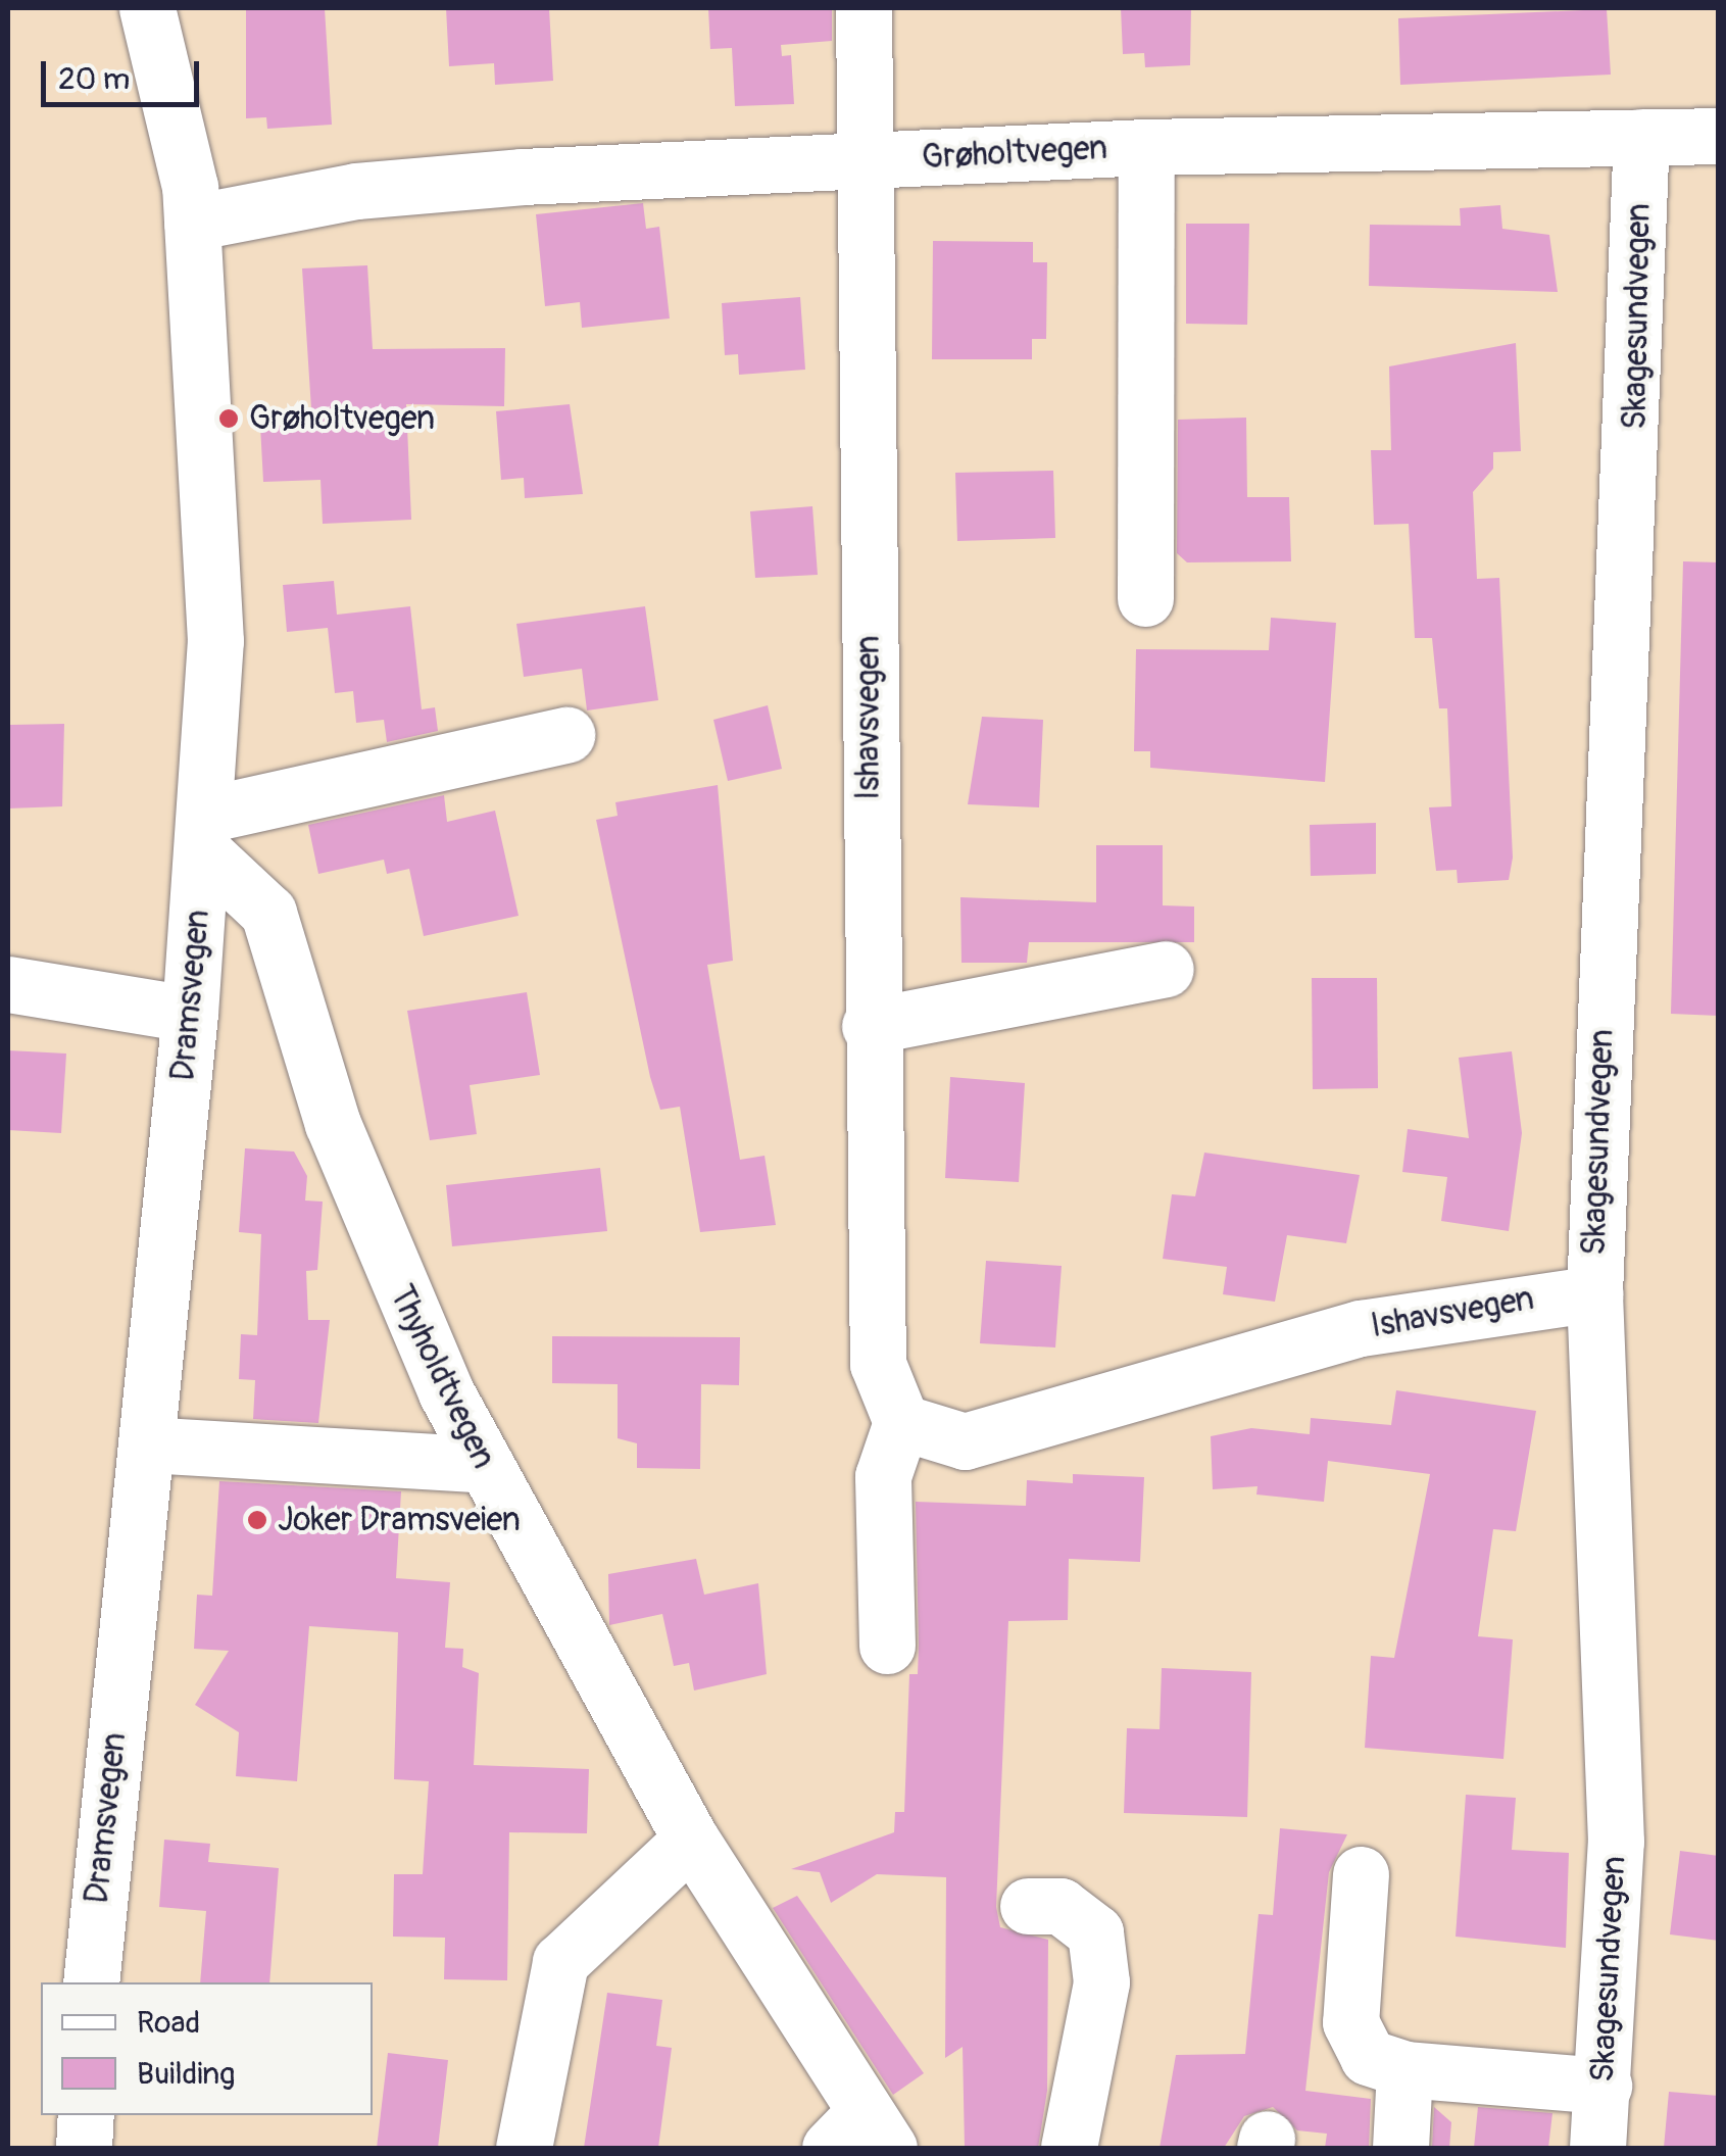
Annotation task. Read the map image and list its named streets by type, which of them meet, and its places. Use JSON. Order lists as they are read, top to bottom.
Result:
{
  "streets": {
    "street": [
      "Grøholtvegen",
      "Skagesundvegen",
      "Ishavsvegen",
      "Dramsvegen",
      "Thyholdtvegen"
    ]
  },
  "crossings": [
    ["Grøholtvegen", "Skagesundvegen"],
    ["Grøholtvegen", "Ishavsvegen"],
    ["Grøholtvegen", "Dramsvegen"],
    ["Skagesundvegen", "Ishavsvegen"],
    ["Dramsvegen", "Thyholdtvegen"]
  ],
  "places": ["Grøholtvegen", "Joker Dramsveien"],
  "legend": ["Road", "Building"],
  "scale_bar": "20 m"
}
